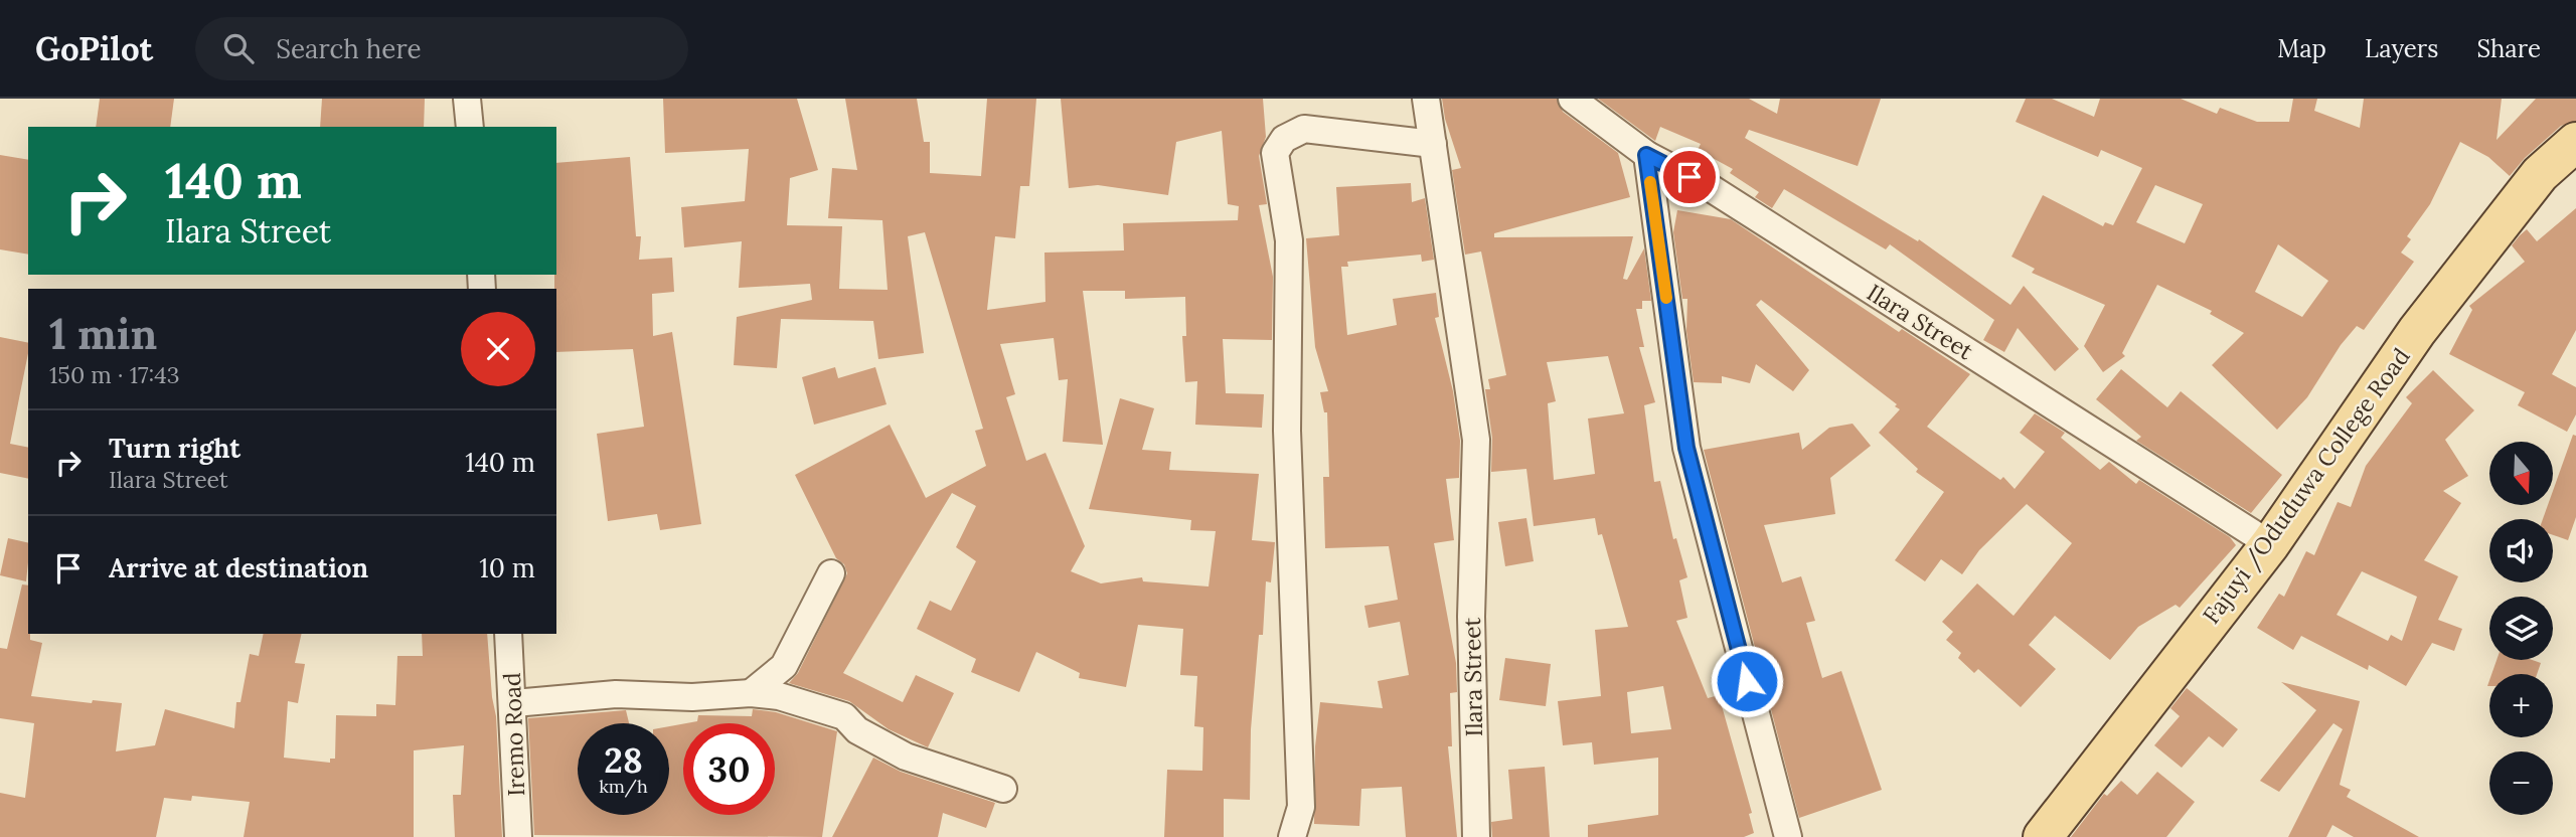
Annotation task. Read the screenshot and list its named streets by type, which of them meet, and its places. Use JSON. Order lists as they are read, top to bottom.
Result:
{
  "streets": {
    "main road": ["Fajuyi /Oduduwa College Road"],
    "street": ["Ilara Street", "Iremo Road"]
  },
  "crossings": [
    ["Ilara Street", "Fajuyi /Oduduwa College Road"]
  ],
  "north": "bottom",
  "page": {
    "header": "GoPilot",
    "search": "Search here",
    "nav": ["Map", "Layers", "Share"],
    "turn": ["140 m", "Ilara Street"],
    "heading": ["1 min", "150 m · 17:43"],
    "list": [
      {
        "name": "Turn right",
        "note": "Ilara Street",
        "value": "140 m"
      },
      {
        "name": "Arrive at destination",
        "value": "10 m"
      }
    ],
    "map_buttons": ["+", "−"],
    "speed": "28 km/h",
    "limit": "30"
  }
}
